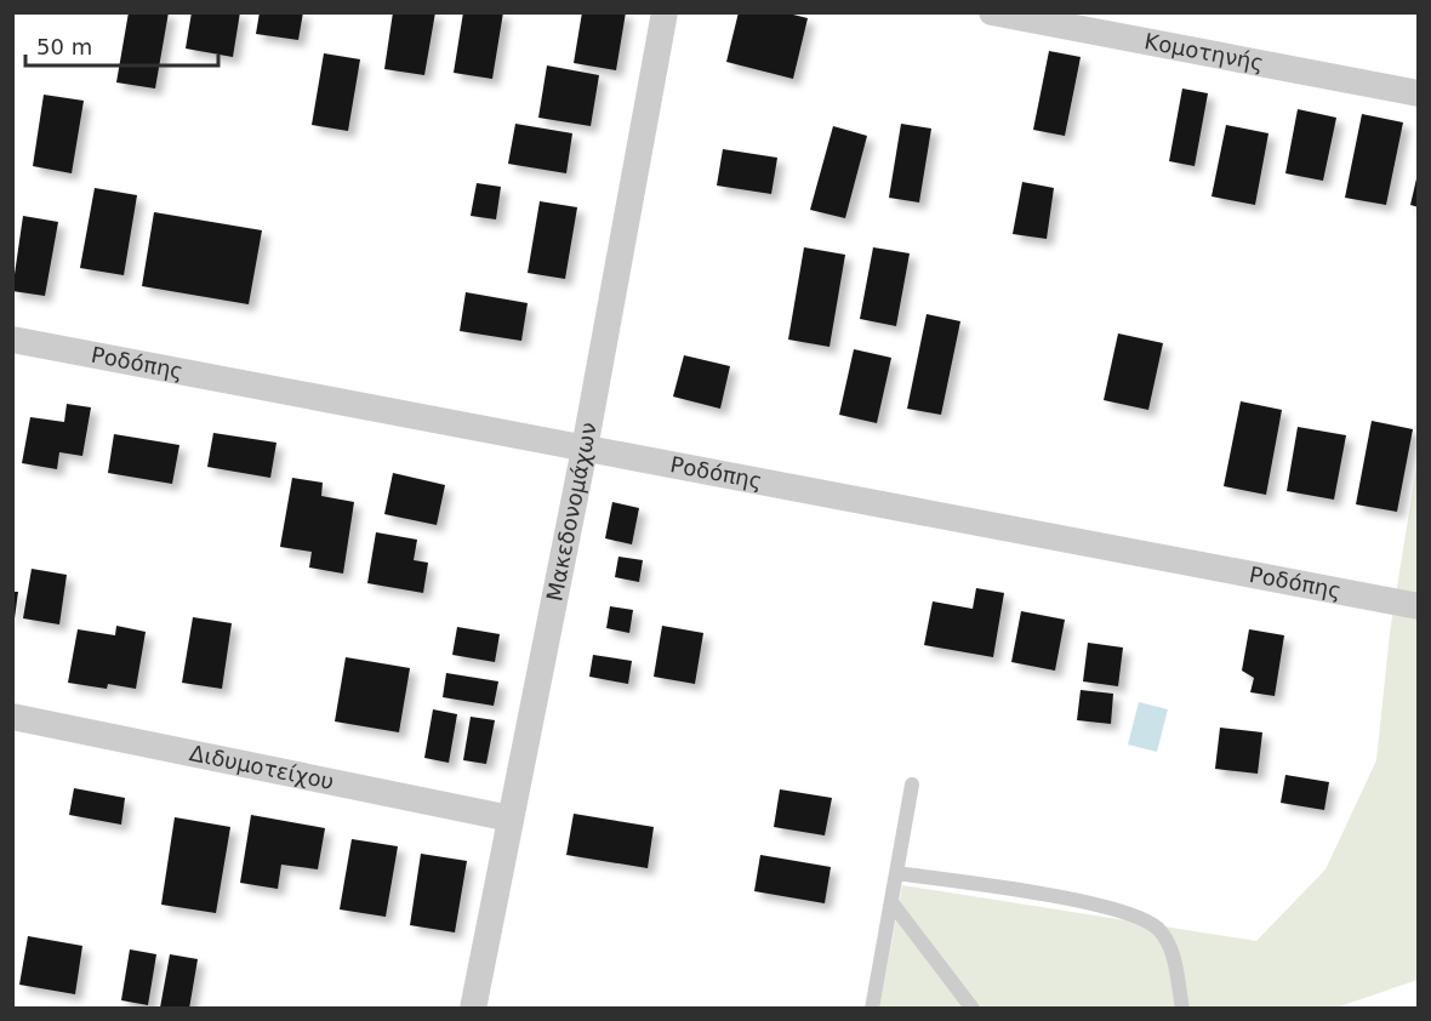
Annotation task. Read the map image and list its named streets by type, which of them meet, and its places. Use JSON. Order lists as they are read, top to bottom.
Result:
{
  "streets": {
    "street": [
      "Κομοτηνής",
      "Ροδόπης",
      "Μακεδονομάχων",
      "Διδυμοτείχου"
    ]
  },
  "crossings": [
    ["Ροδόπης", "Μακεδονομάχων"],
    ["Μακεδονομάχων", "Διδυμοτείχου"]
  ],
  "scale_bar": "50 m"
}
